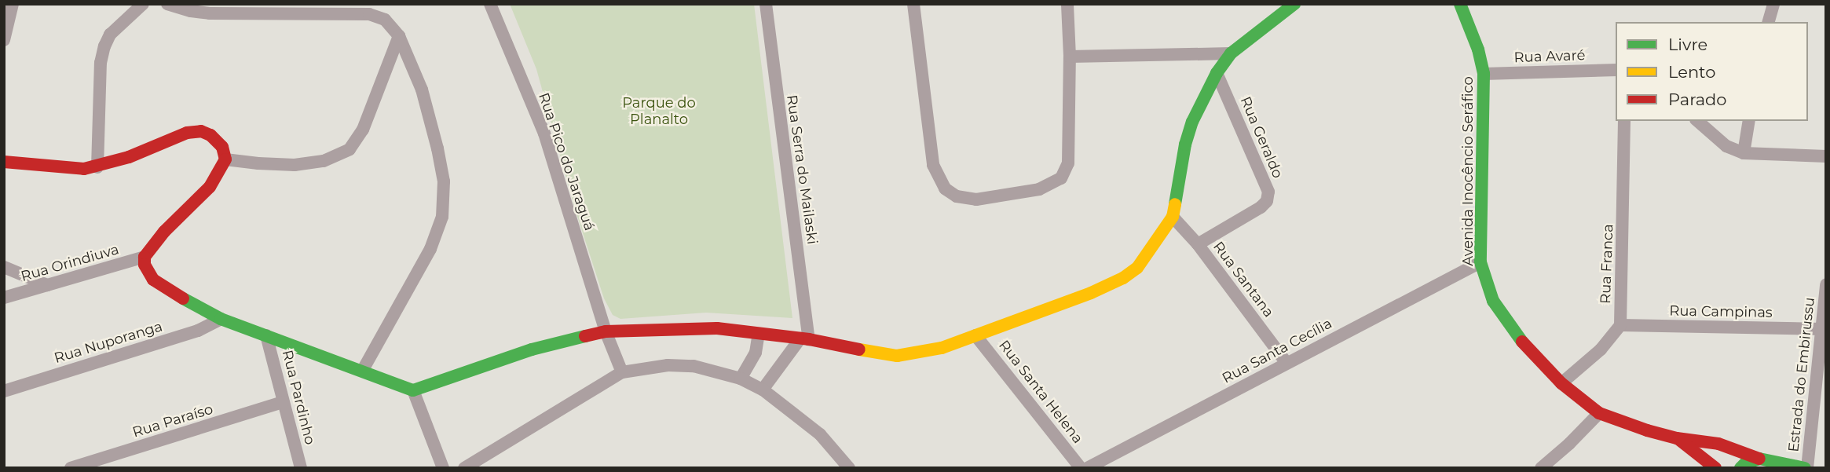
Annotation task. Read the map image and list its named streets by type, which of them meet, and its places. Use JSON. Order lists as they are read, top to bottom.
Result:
{
  "streets": {
    "street": [
      "Rua Avaré",
      "Rua Geraldo",
      "Rua Pico do Jaraguá",
      "Rua Serra do Mailaski",
      "Avenida Inocêncio Seráfico",
      "Rua Orindiuva",
      "Rua Franca",
      "Rua Santana",
      "Rua Campinas",
      "Rua Nuporanga",
      "Rua Santa Cecília",
      "Estrada do Embirussu",
      "Rua Santa Helena",
      "Rua Pardinho",
      "Rua Paraíso"
    ]
  },
  "crossings": [
    ["Rua Avaré", "Avenida Inocêncio Seráfico"],
    ["Rua Geraldo", "Rua Santana"],
    ["Avenida Inocêncio Seráfico", "Rua Santa Cecília"],
    ["Avenida Inocêncio Seráfico", "Estrada do Embirussu"],
    ["Rua Franca", "Rua Campinas"],
    ["Rua Santana", "Rua Santa Cecília"],
    ["Rua Campinas", "Estrada do Embirussu"],
    ["Rua Pardinho", "Rua Paraíso"]
  ],
  "parks": ["Parque do Planalto"],
  "legend": ["Livre", "Lento", "Parado"]
}
